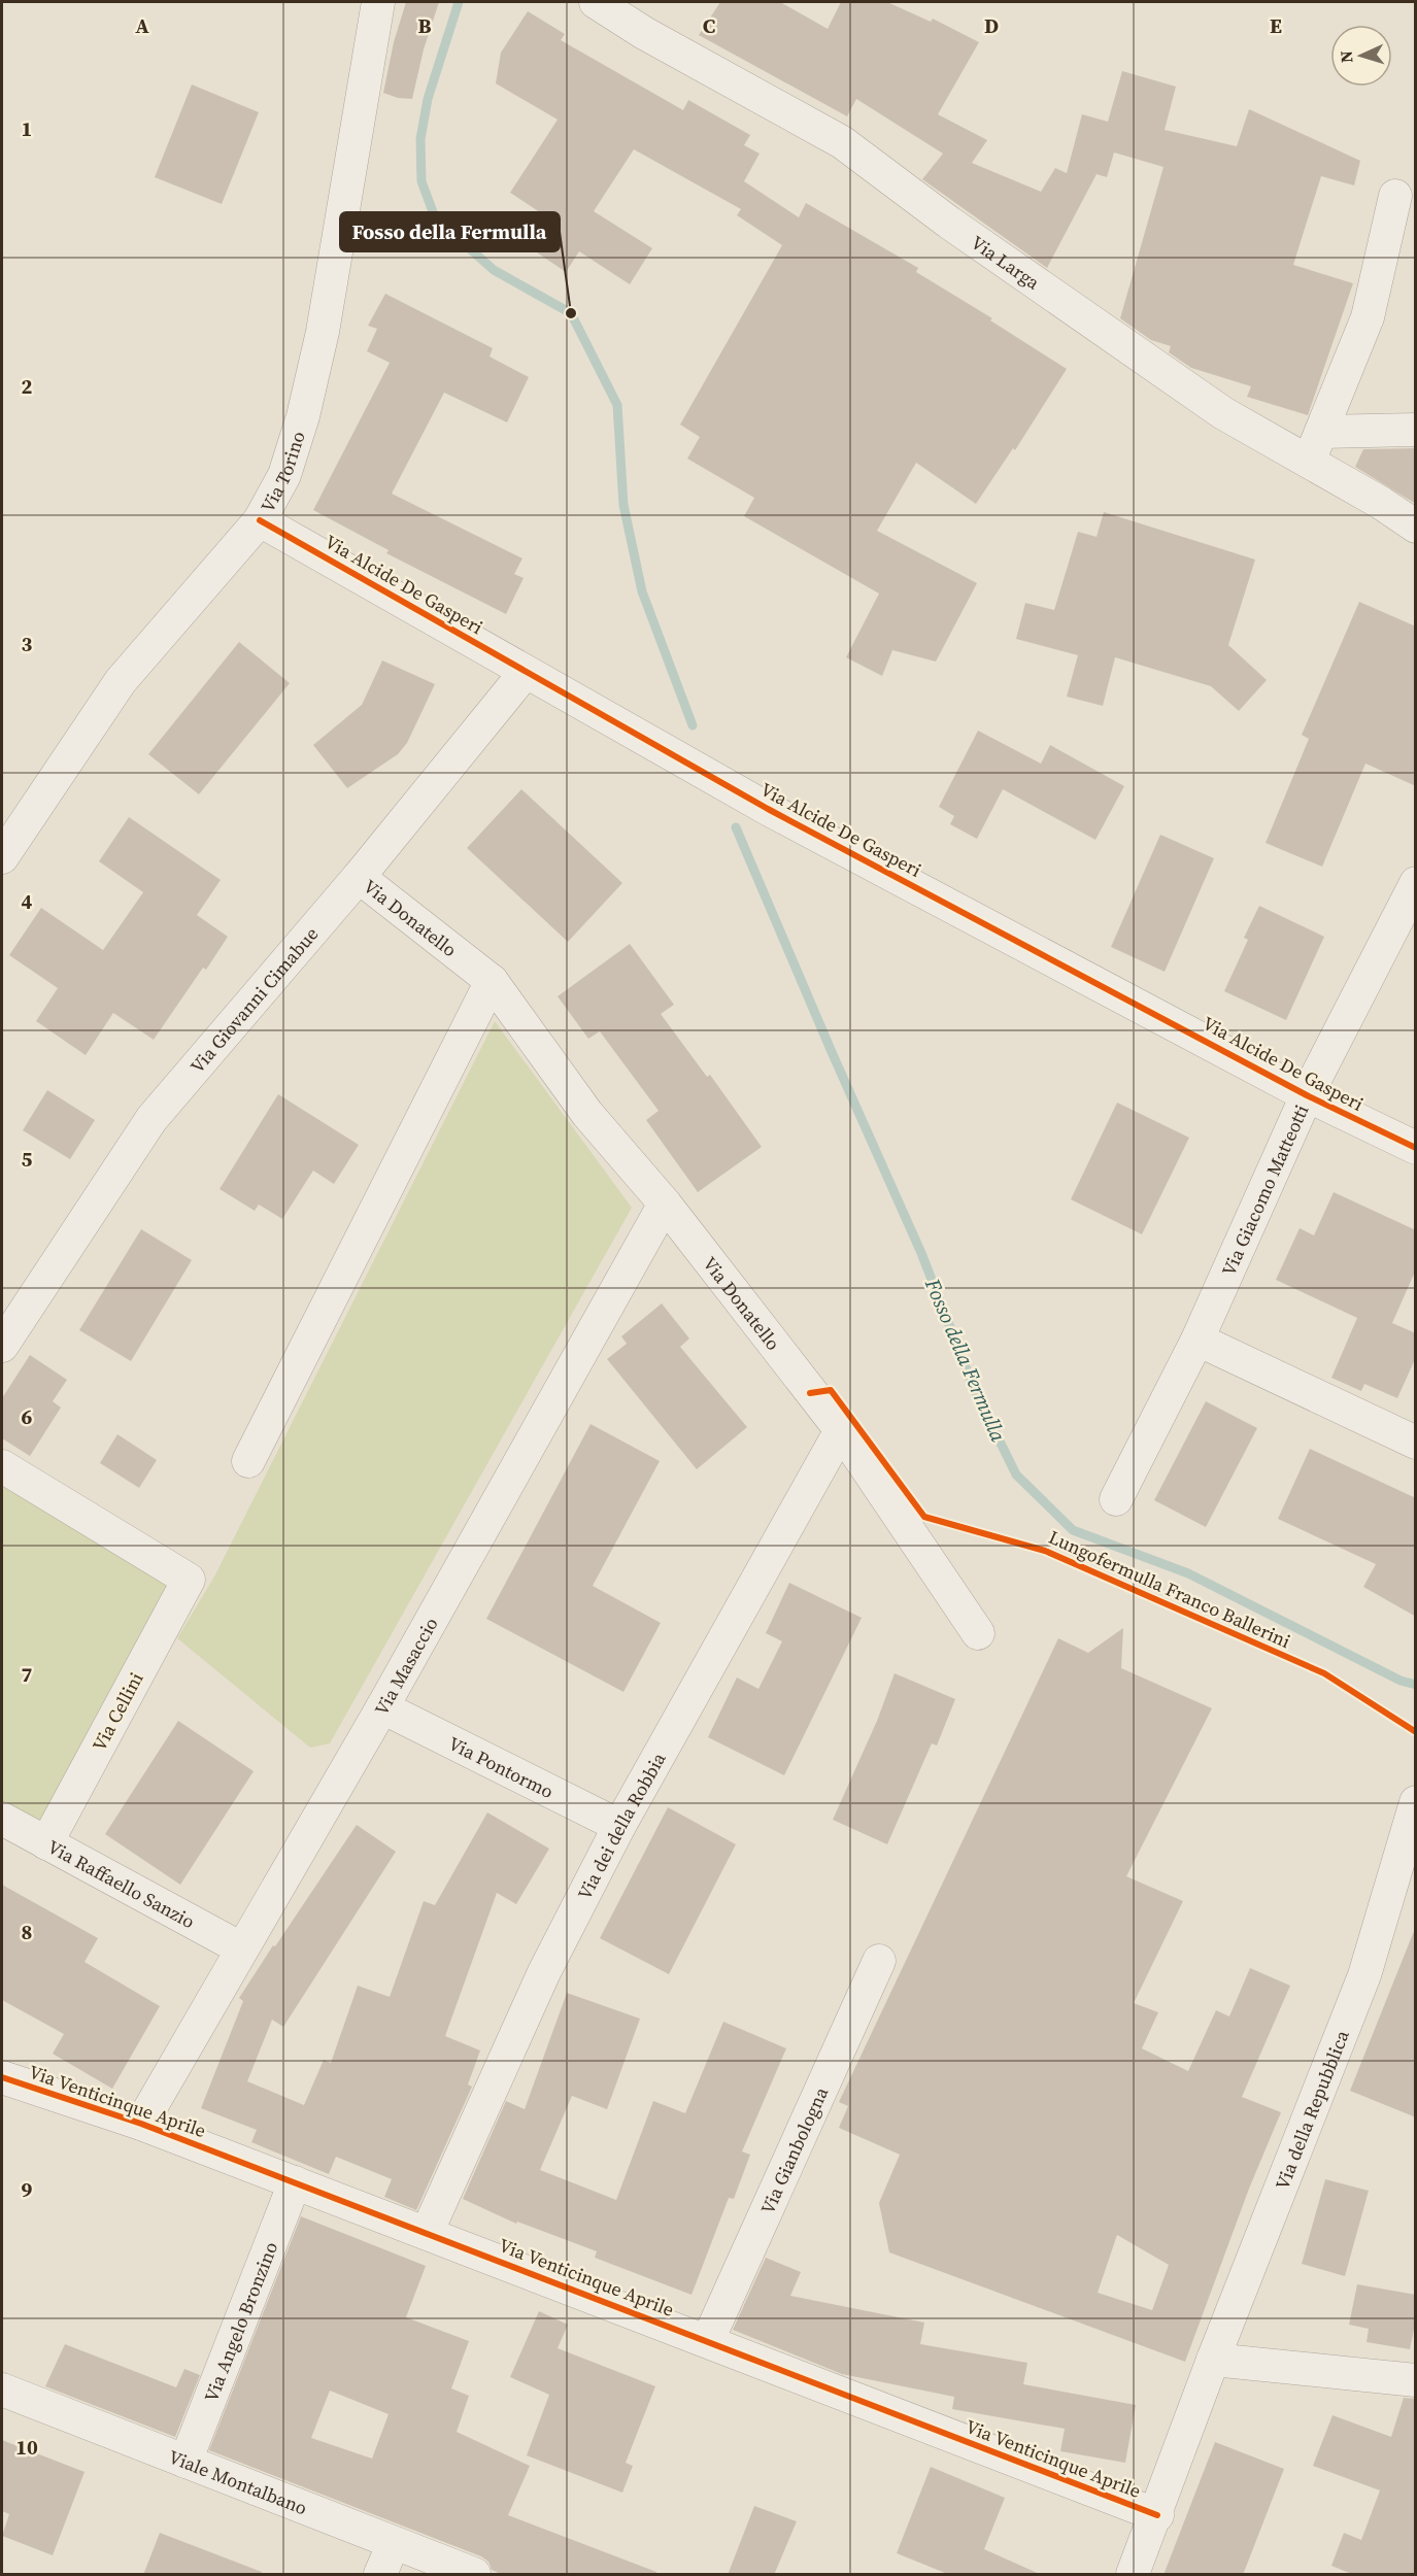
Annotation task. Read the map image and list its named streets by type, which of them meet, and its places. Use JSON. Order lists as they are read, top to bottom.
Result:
{
  "streets": {
    "street": [
      "Via Larga",
      "Via Torino",
      "Via Alcide De Gasperi",
      "Via Donatello",
      "Via Giovanni Cimabue",
      "Via Giacomo Matteotti",
      "Via Masaccio",
      "Via Cellini",
      "Via Pontormo",
      "Via dei della Robbia",
      "Via Raffaello Sanzio",
      "Via Venticinque Aprile",
      "Via della Repubblica",
      "Via Gianbologna",
      "Via Angelo Bronzino",
      "Viale Montalbano"
    ],
    "cycle path": ["Lungofermulla Franco Ballerini"]
  },
  "crossings": [
    ["Via Torino", "Via Alcide De Gasperi"],
    ["Via Alcide De Gasperi", "Via Giovanni Cimabue"],
    ["Via Alcide De Gasperi", "Via Giacomo Matteotti"],
    ["Via Donatello", "Via Giovanni Cimabue"],
    ["Via Donatello", "Via Masaccio"],
    ["Via Donatello", "Via dei della Robbia"],
    ["Via Masaccio", "Via Pontormo"],
    ["Via Masaccio", "Via Raffaello Sanzio"],
    ["Via Masaccio", "Via Venticinque Aprile"],
    ["Via Cellini", "Via Raffaello Sanzio"],
    ["Via Pontormo", "Via dei della Robbia"],
    ["Via dei della Robbia", "Via Venticinque Aprile"],
    ["Via Venticinque Aprile", "Via della Repubblica"],
    ["Via Venticinque Aprile", "Via Gianbologna"],
    ["Via Venticinque Aprile", "Via Angelo Bronzino"],
    ["Via Angelo Bronzino", "Viale Montalbano"]
  ],
  "water": ["Fosso della Fermulla"],
  "places": ["Fosso della Fermulla"],
  "north": "left",
  "grid": {
    "columns": [
      "A",
      "B",
      "C",
      "D",
      "E"
    ],
    "rows": [
      "1",
      "2",
      "3",
      "4",
      "5",
      "6",
      "7",
      "8",
      "9",
      "10"
    ]
  }
}
